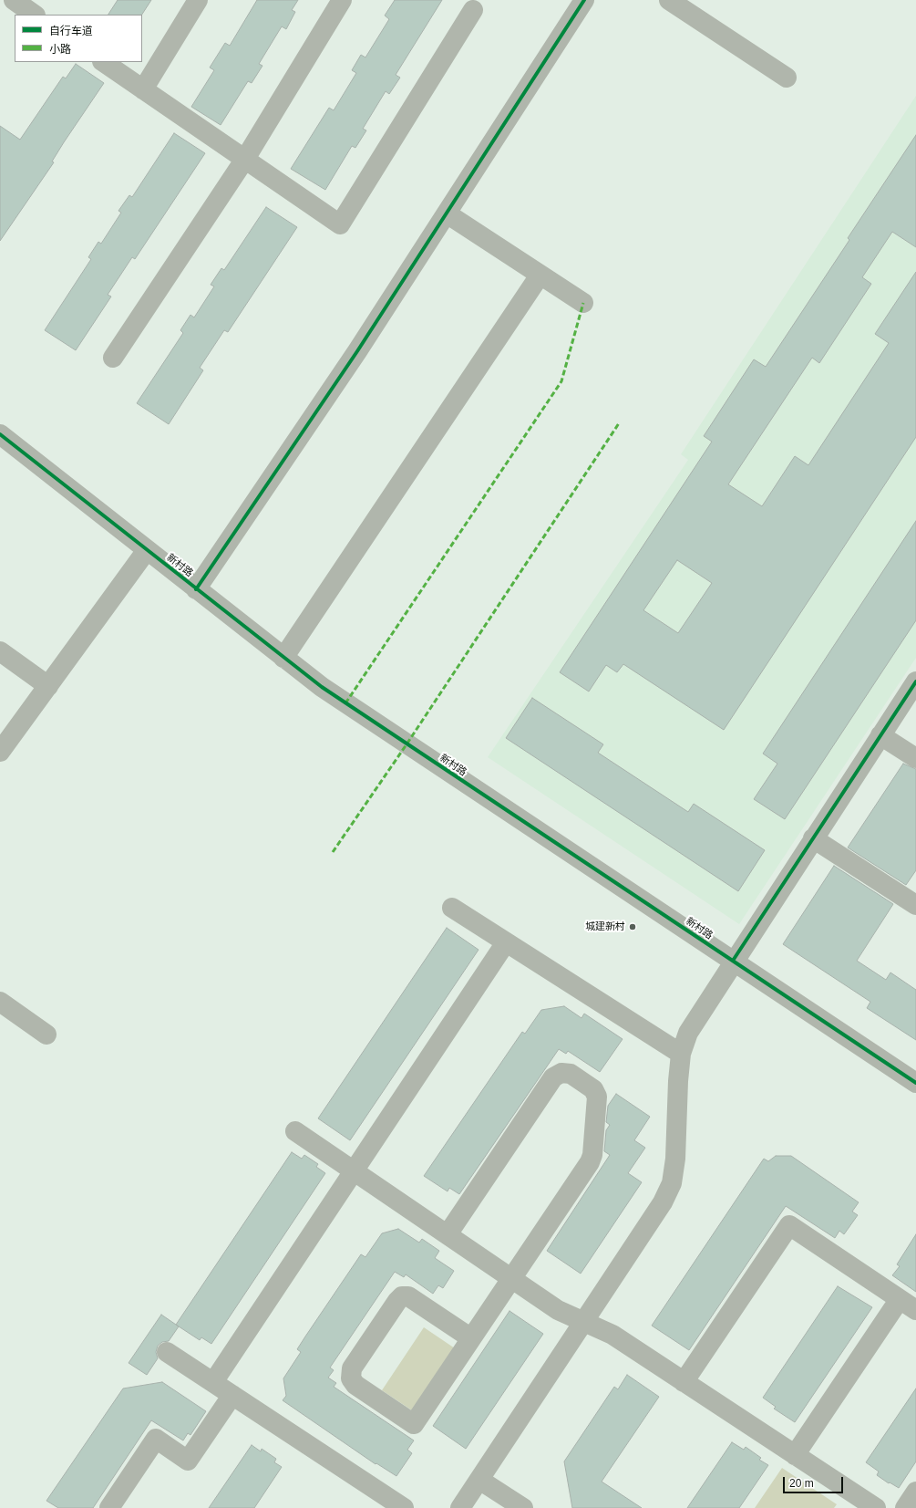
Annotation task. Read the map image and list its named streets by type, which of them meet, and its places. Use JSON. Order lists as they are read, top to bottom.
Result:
{
  "streets": {
    "street": ["新村路"]
  },
  "places": ["城建新村"],
  "legend": ["自行车道", "小路"],
  "scale_bar": "20 m"
}
